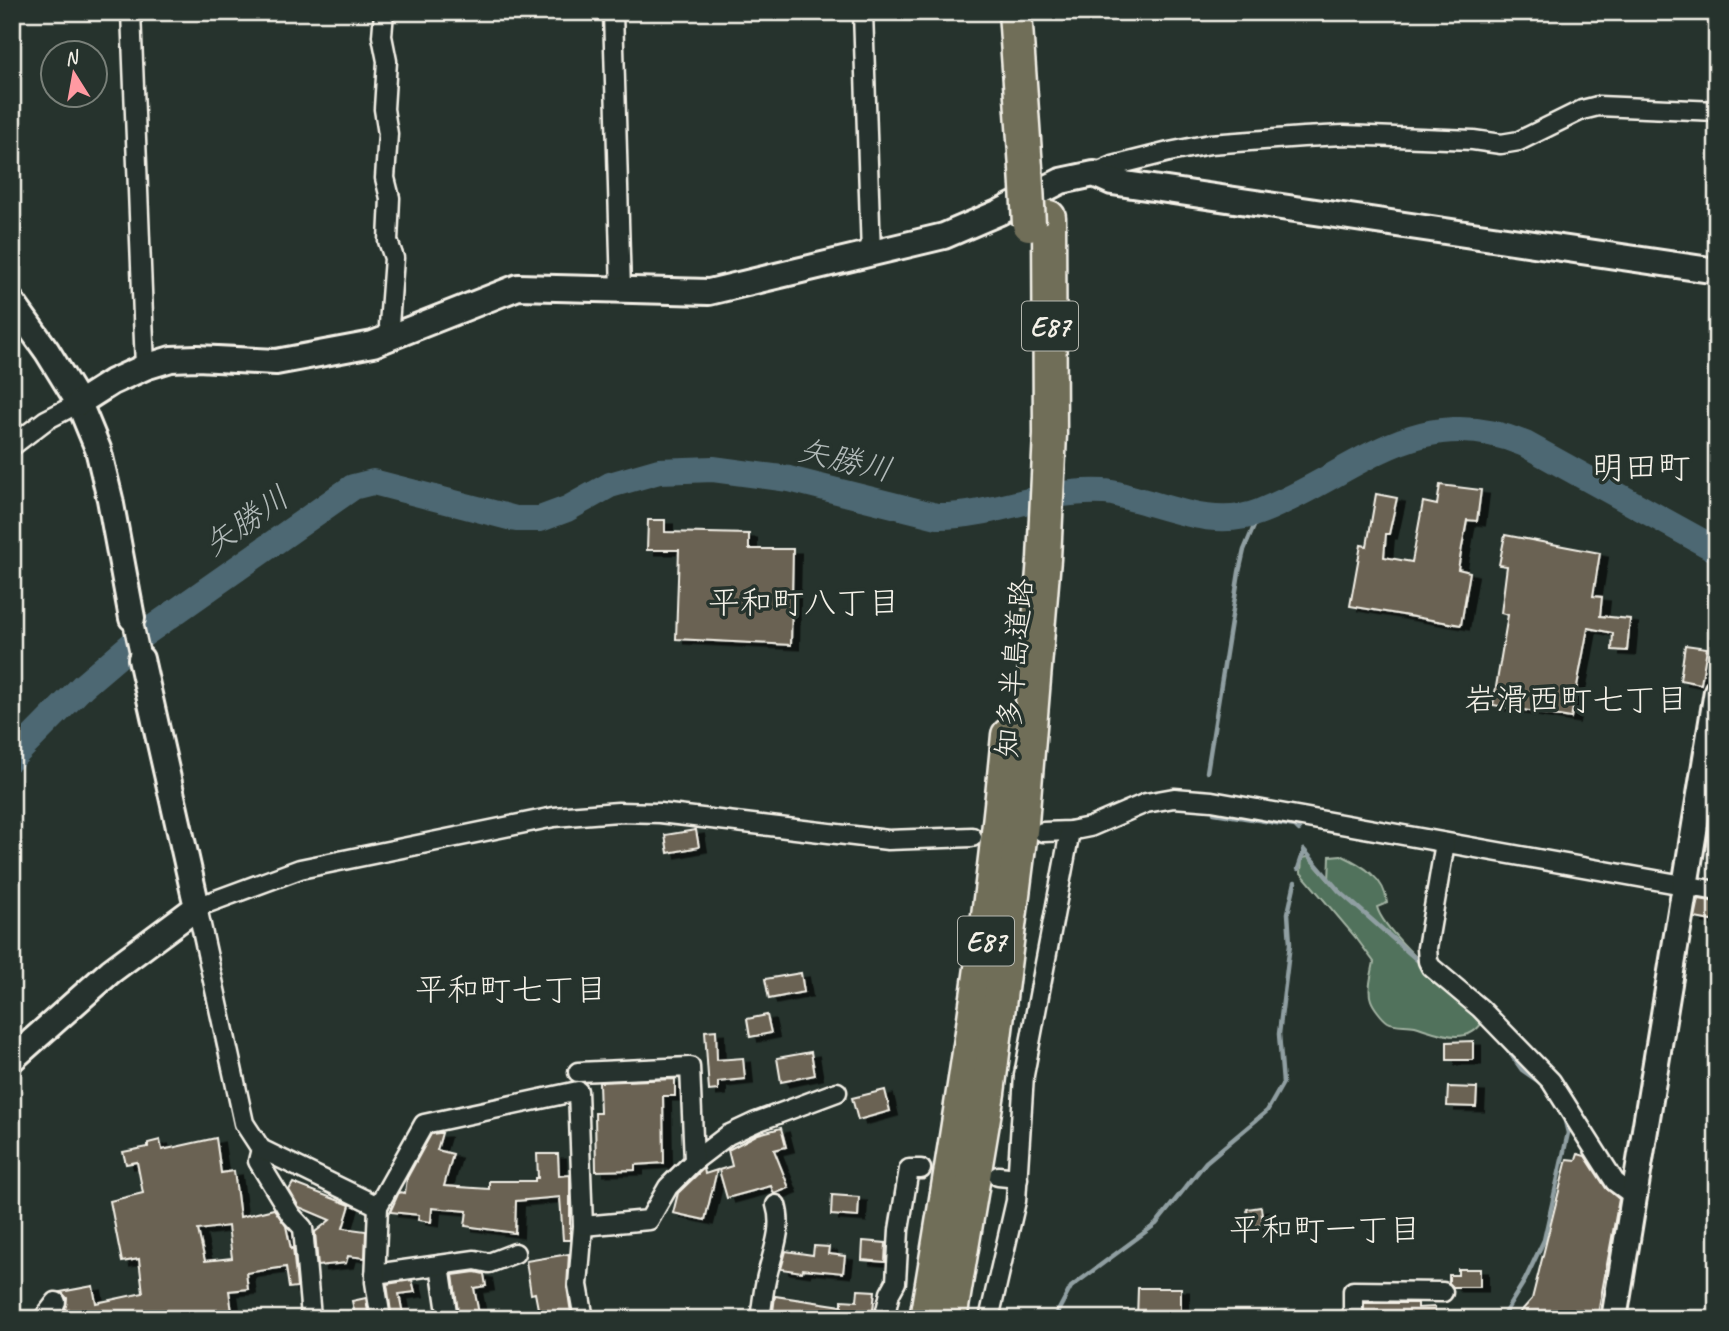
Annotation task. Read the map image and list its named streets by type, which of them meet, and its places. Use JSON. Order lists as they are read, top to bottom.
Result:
{
  "streets": {
    "highway": ["E87", "知多半島道路"]
  },
  "districts": [
    "明田町",
    "平和町八丁目",
    "岩滑西町七丁目",
    "平和町七丁目",
    "平和町一丁目"
  ],
  "water": ["矢勝川"],
  "north": "top"
}
